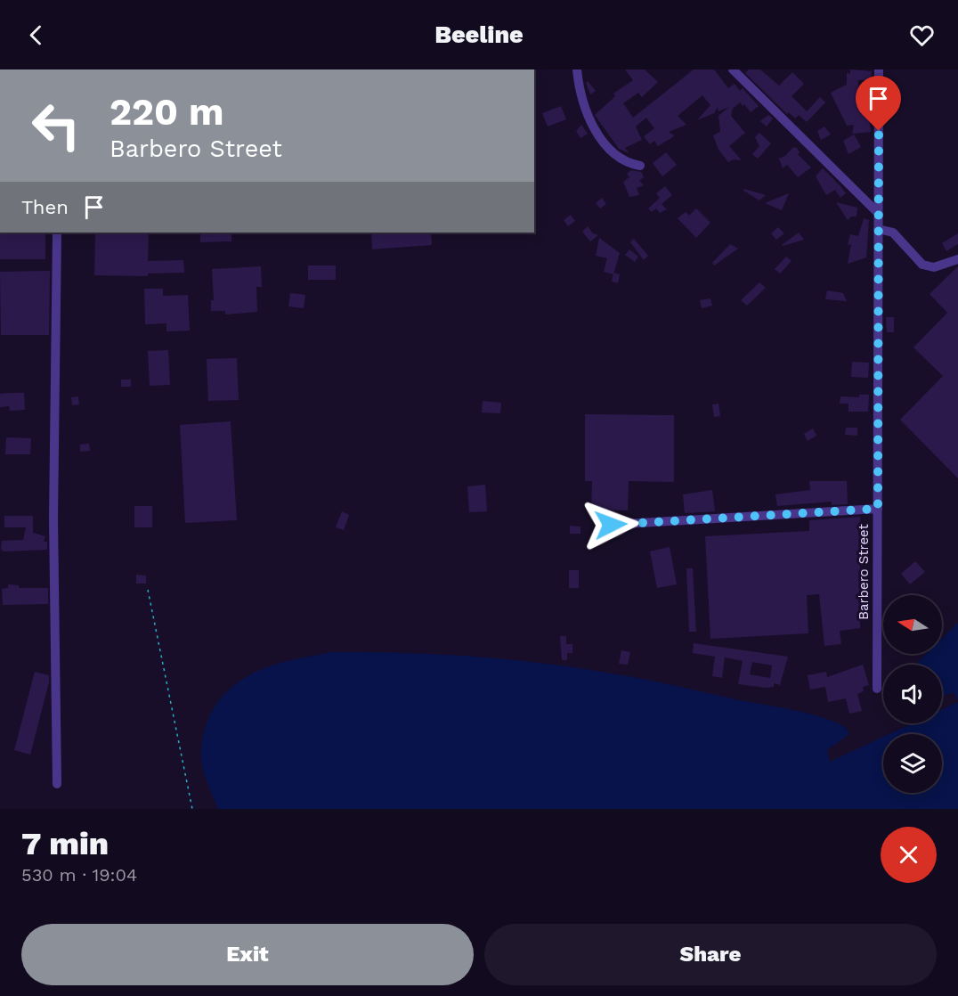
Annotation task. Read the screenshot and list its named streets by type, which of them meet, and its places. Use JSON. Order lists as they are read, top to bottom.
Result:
{
  "streets": {
    "street": ["Barbero Street"]
  },
  "north": "left",
  "page": {
    "header": "Beeline",
    "turn": ["220 m", "Barbero Street"],
    "then": "Then",
    "heading": ["7 min", "530 m · 19:04"],
    "buttons": ["Exit", "Share"]
  }
}
